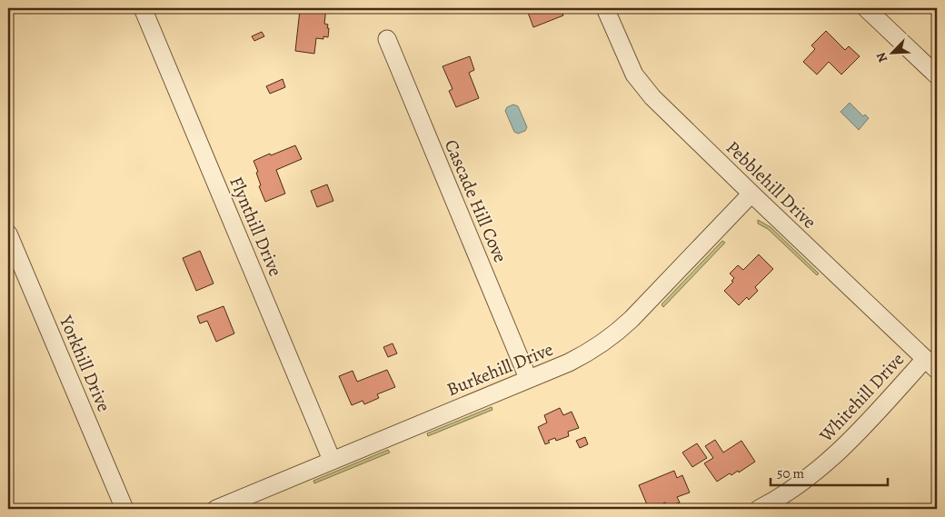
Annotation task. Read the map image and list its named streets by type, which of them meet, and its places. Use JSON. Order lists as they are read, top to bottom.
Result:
{
  "streets": {
    "street": [
      "Pebblehill Drive",
      "Cascade Hill Cove",
      "Flynthill Drive",
      "Yorkhill Drive",
      "Burkehill Drive",
      "Whitehill Drive"
    ]
  },
  "crossings": [
    ["Pebblehill Drive", "Burkehill Drive"],
    ["Pebblehill Drive", "Whitehill Drive"],
    ["Cascade Hill Cove", "Burkehill Drive"],
    ["Flynthill Drive", "Burkehill Drive"]
  ],
  "scale_bar": "50 m",
  "north": "bottom left"
}
